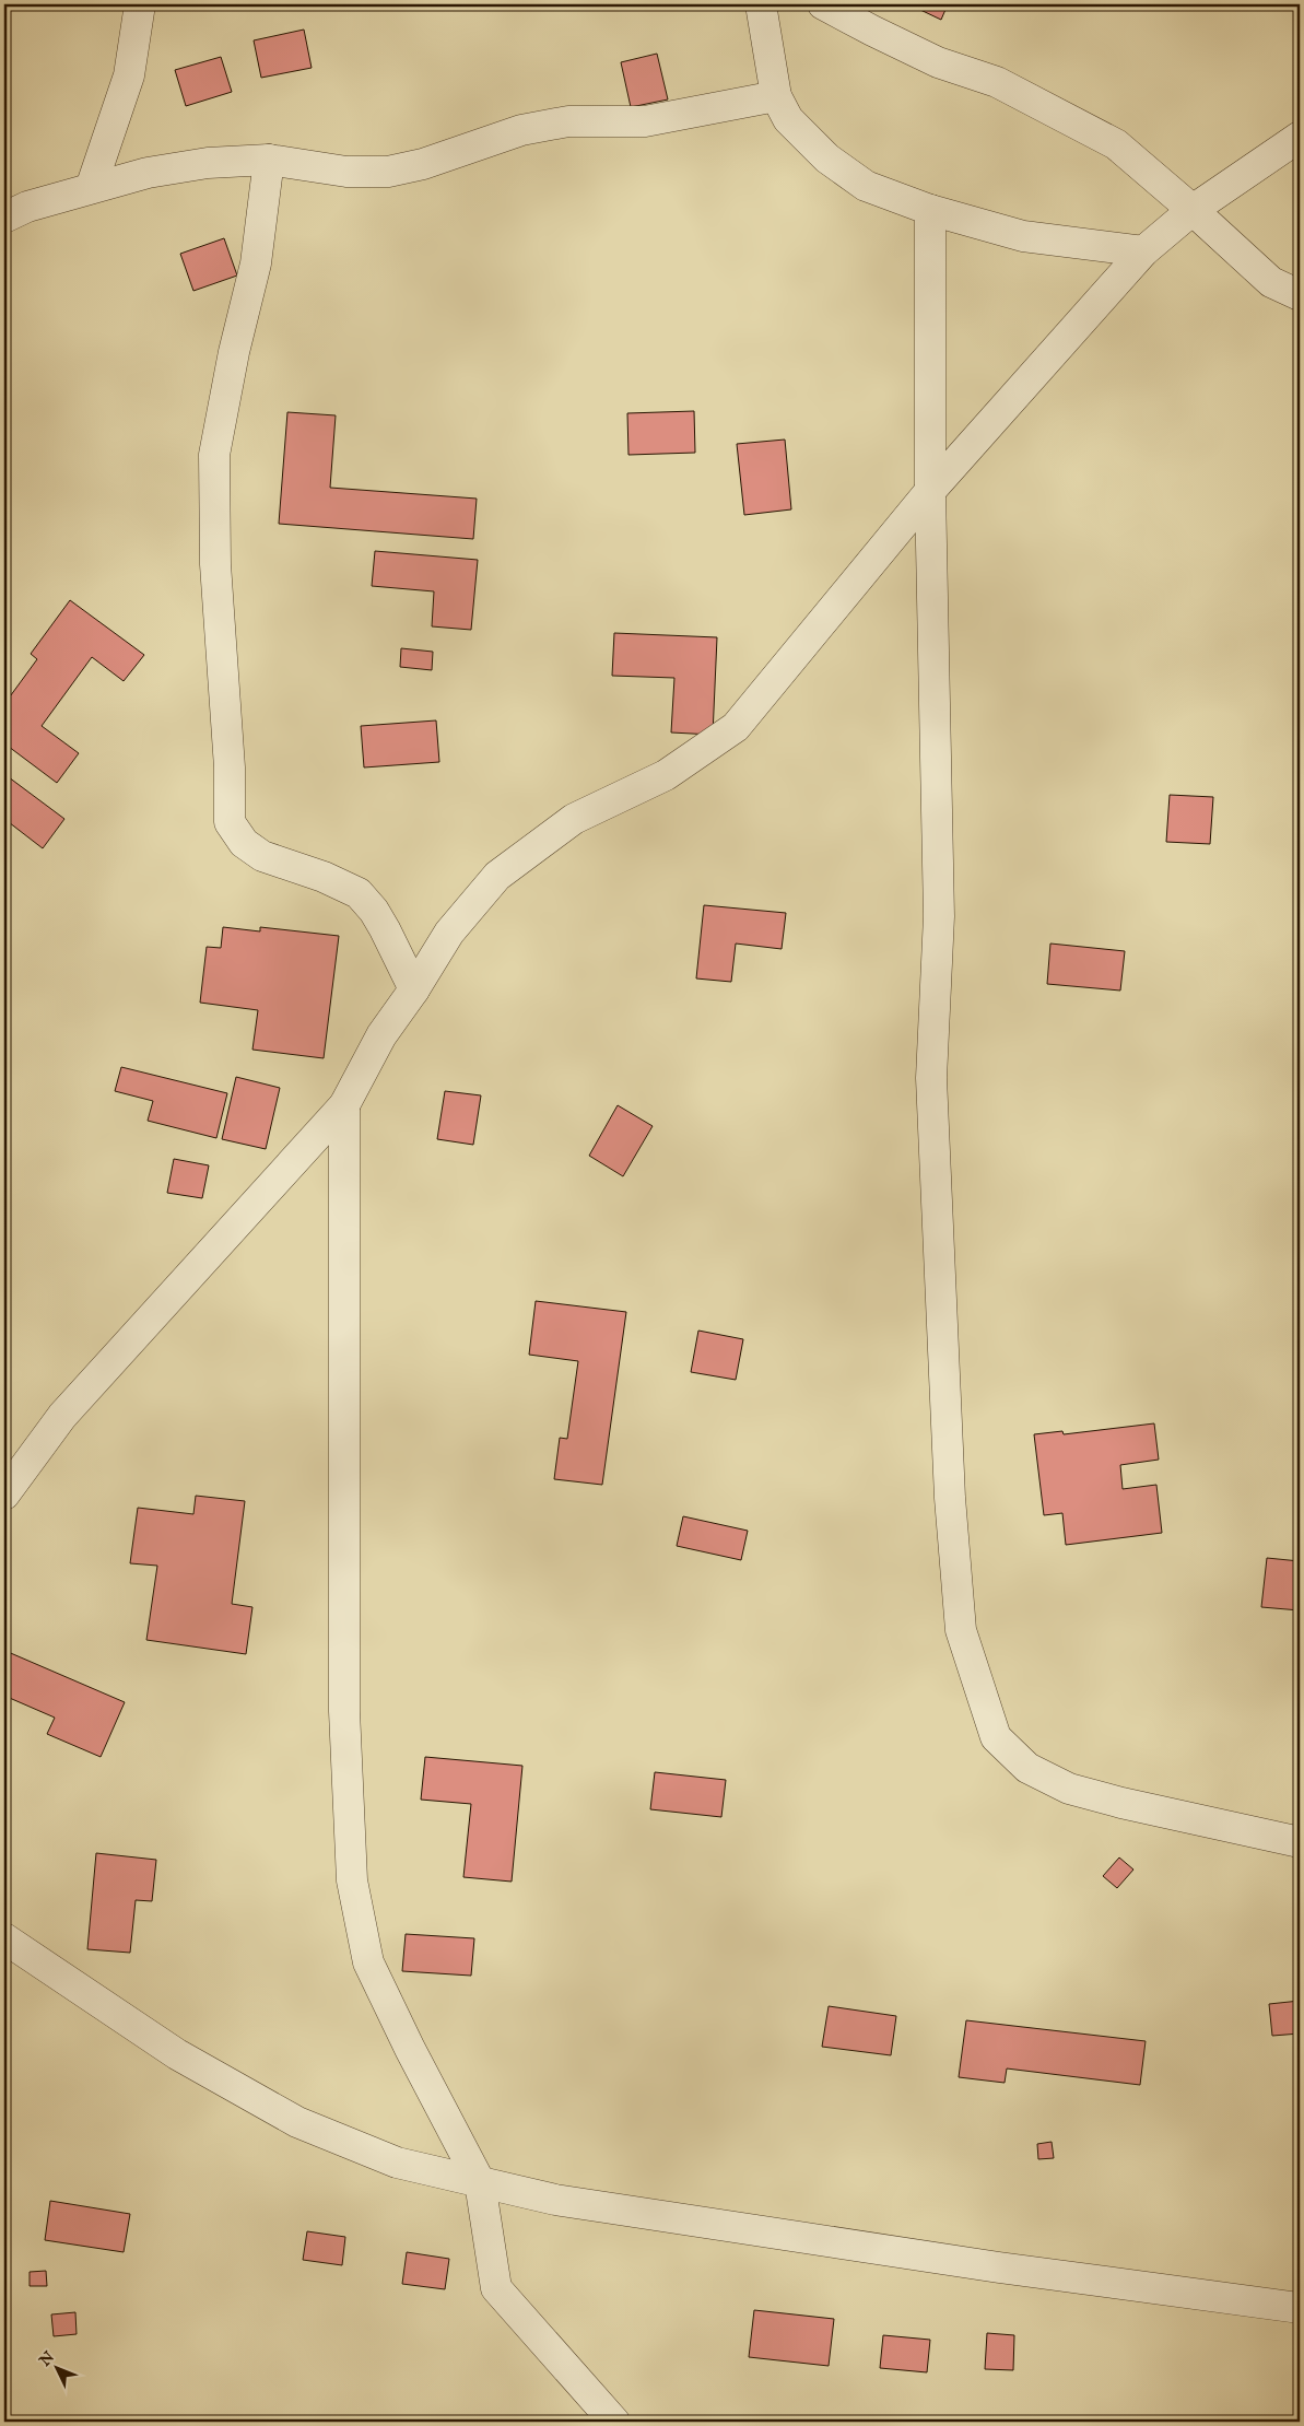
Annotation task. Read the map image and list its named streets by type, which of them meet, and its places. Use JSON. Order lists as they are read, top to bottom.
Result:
{
  "north": "top left"
}
